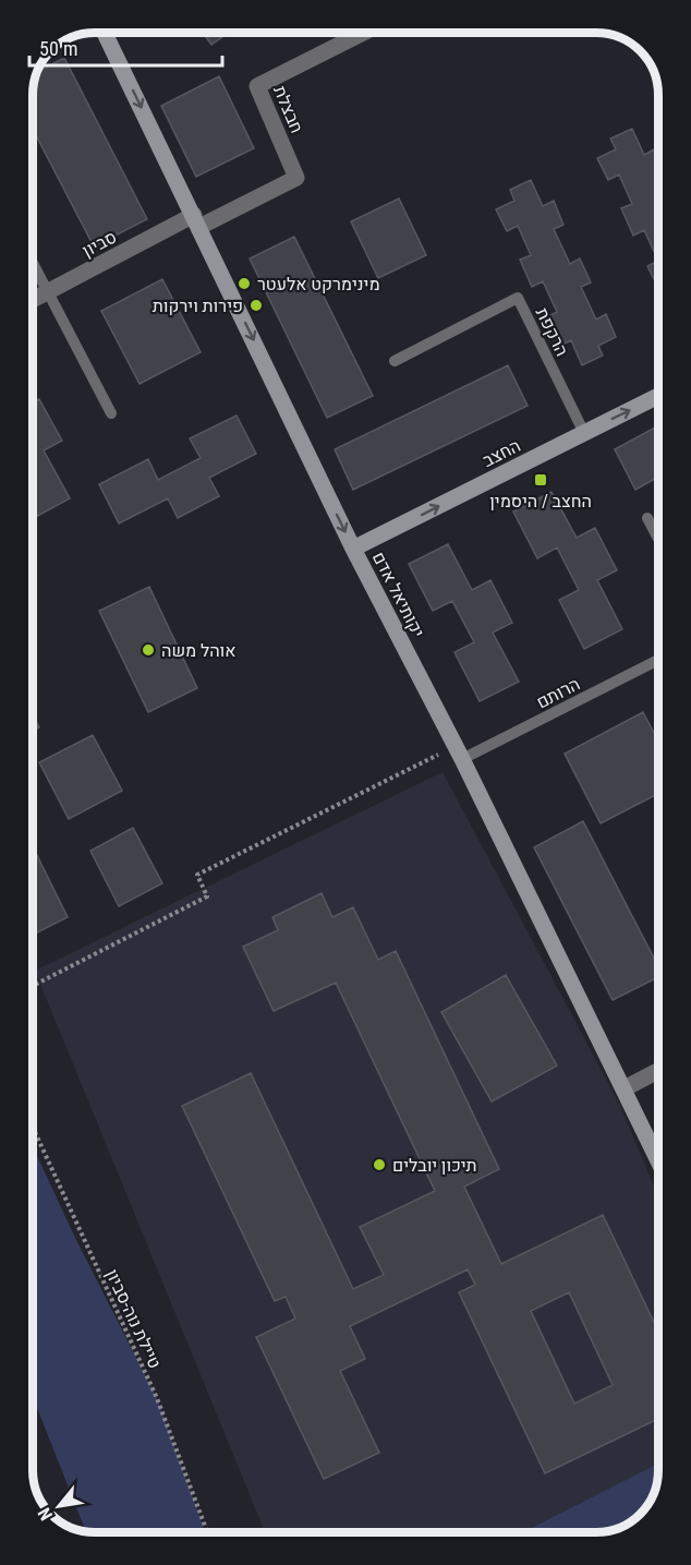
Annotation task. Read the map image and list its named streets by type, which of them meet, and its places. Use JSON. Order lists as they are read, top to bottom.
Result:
{
  "streets": {
    "street": [
      "חבצלת",
      "סביון",
      "החצב",
      "יקותיאל אדם"
    ],
    "lane": ["הרקפת", "הרותם"],
    "path": ["טיילת נוה-סביון"]
  },
  "crossings": [
    ["חבצלת", "סביון"],
    ["חבצלת", "יקותיאל אדם"],
    ["סביון", "יקותיאל אדם"],
    ["הרקפת", "החצב"],
    ["החצב", "יקותיאל אדם"],
    ["יקותיאל אדם", "הרותם"]
  ],
  "one_way": ["החצב", "יקותיאל אדם"],
  "places": {
    "other": [
      "מינימרקט אלעטר",
      "פירות וירקות",
      "אוהל משה",
      "תיכון יובלים"
    ],
    "transit": ["החצב / היסמין"]
  },
  "scale_bar": "50 m",
  "north": "bottom left"
}
